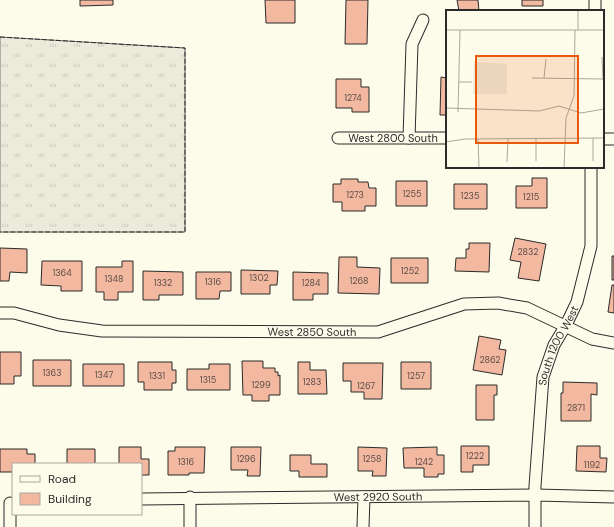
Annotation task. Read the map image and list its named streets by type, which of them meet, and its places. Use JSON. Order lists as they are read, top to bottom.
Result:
{
  "streets": {
    "street": [
      "West 2800 South",
      "West 2850 South",
      "South 1200 West",
      "West 2920 South"
    ]
  },
  "crossings": [
    ["West 2850 South", "South 1200 West"],
    ["South 1200 West", "West 2920 South"]
  ],
  "house_numbers": [
    "1274",
    "1255",
    "1273",
    "1235",
    "1215",
    "2832",
    "1252",
    "1364",
    "1302",
    "1348",
    "1268",
    "1316",
    "1332",
    "1284",
    "2862",
    "1363",
    "1347",
    "1331",
    "1257",
    "1315",
    "1283",
    "1299",
    "1267",
    "2871",
    "1222",
    "1296",
    "1258",
    "1316",
    "1242",
    "1192"
  ],
  "legend": ["Road", "Building"]
}
